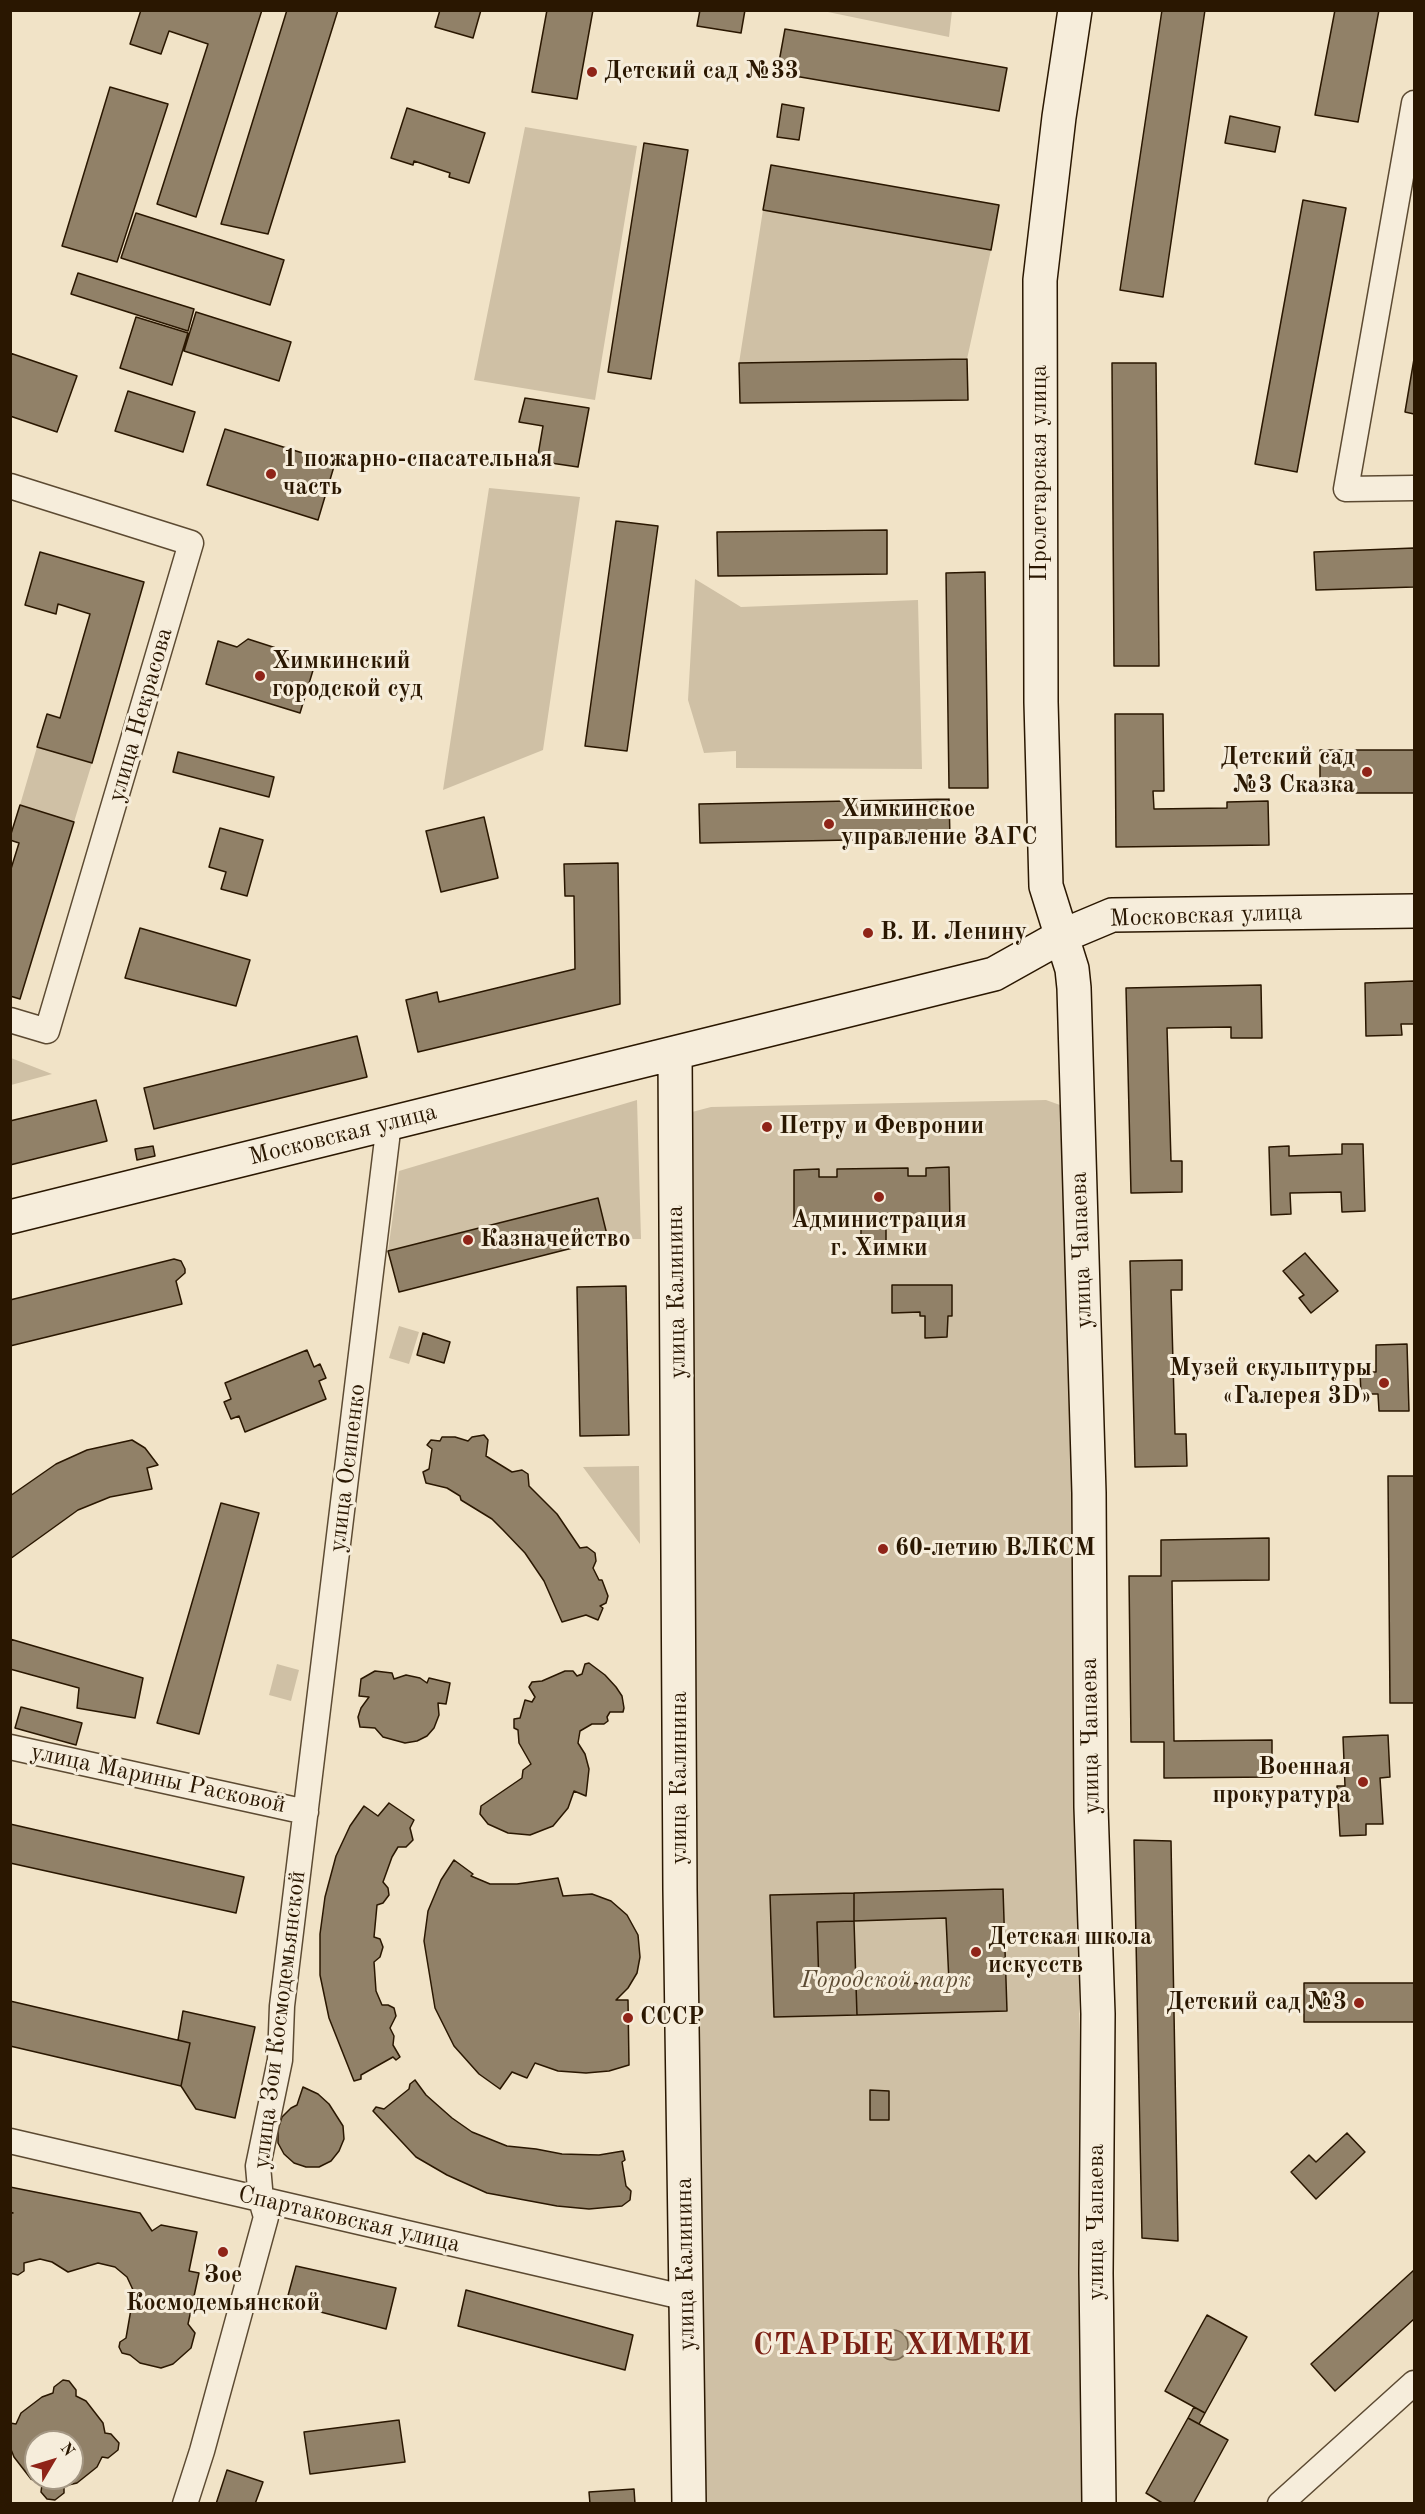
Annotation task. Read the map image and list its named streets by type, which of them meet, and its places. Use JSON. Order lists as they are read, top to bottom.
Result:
{
  "streets": {
    "street": [
      "Пролетарская улица",
      "улица Некрасова",
      "Московская улица",
      "улица Чапаева",
      "улица Калинина",
      "улица Осипенко",
      "улица Марины Расковой",
      "улица Зои Космодемьянской",
      "Спартаковская улица"
    ]
  },
  "crossings": [
    ["Пролетарская улица", "Московская улица"],
    ["Пролетарская улица", "улица Чапаева"],
    ["Московская улица", "улица Чапаева"],
    ["Московская улица", "улица Калинина"],
    ["Московская улица", "улица Осипенко"],
    ["улица Калинина", "Спартаковская улица"],
    ["улица Осипенко", "улица Марины Расковой"],
    ["улица Осипенко", "улица Зои Космодемьянской"],
    ["улица Марины Расковой", "улица Зои Космодемьянской"],
    ["улица Зои Космодемьянской", "Спартаковская улица"]
  ],
  "districts": ["СТАРЫЕ ХИМКИ"],
  "parks": ["Городской парк"],
  "places": [
    "Детский сад №33",
    "1 пожарно-спасательная часть",
    "Химкинский городской суд",
    "Детский сад №3 Сказка",
    "Химкинское управление ЗАГС",
    "В. И. Ленину",
    "Петру и Февронии",
    "Администрация г. Химки",
    "Казначейство",
    "Музей скульптуры «Галерея 3D»",
    "60-летию ВЛКСМ",
    "Военная прокуратура",
    "Детская школа искусств",
    "Детский сад №3",
    "СССР",
    "Зое Космодемьянской"
  ],
  "north": "top right"
}
